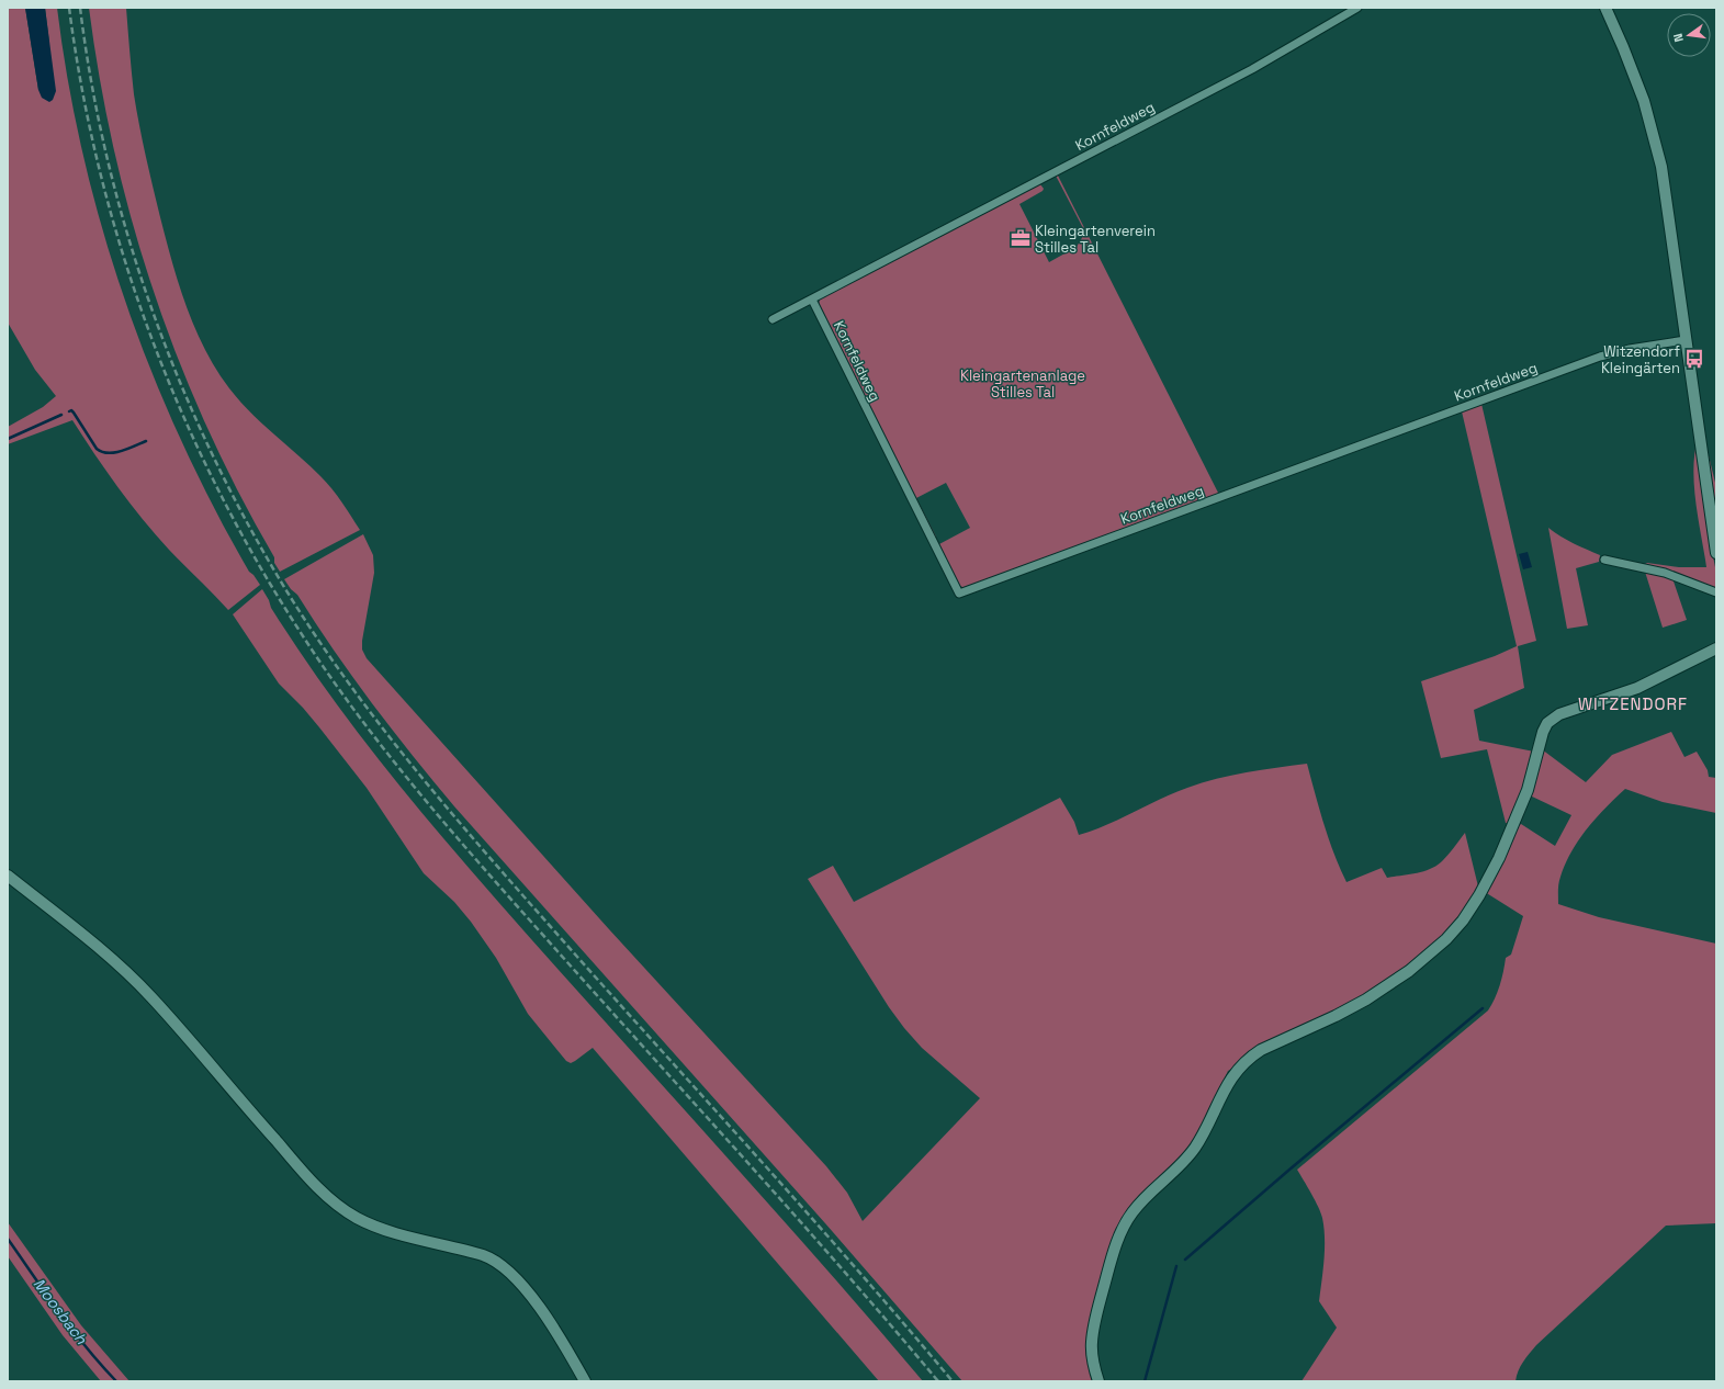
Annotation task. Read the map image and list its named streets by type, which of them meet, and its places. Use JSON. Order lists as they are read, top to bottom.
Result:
{
  "streets": {
    "street": ["Kornfeldweg"]
  },
  "districts": ["WITZENDORF"],
  "water": ["Moosbach"],
  "parks": ["Kleingartenanlage Stilles Tal"],
  "places": {
    "office": ["Kleingartenverein Stilles Tal"],
    "bus stop": ["Witzendorf Kleingärten"]
  },
  "north": "left"
}
